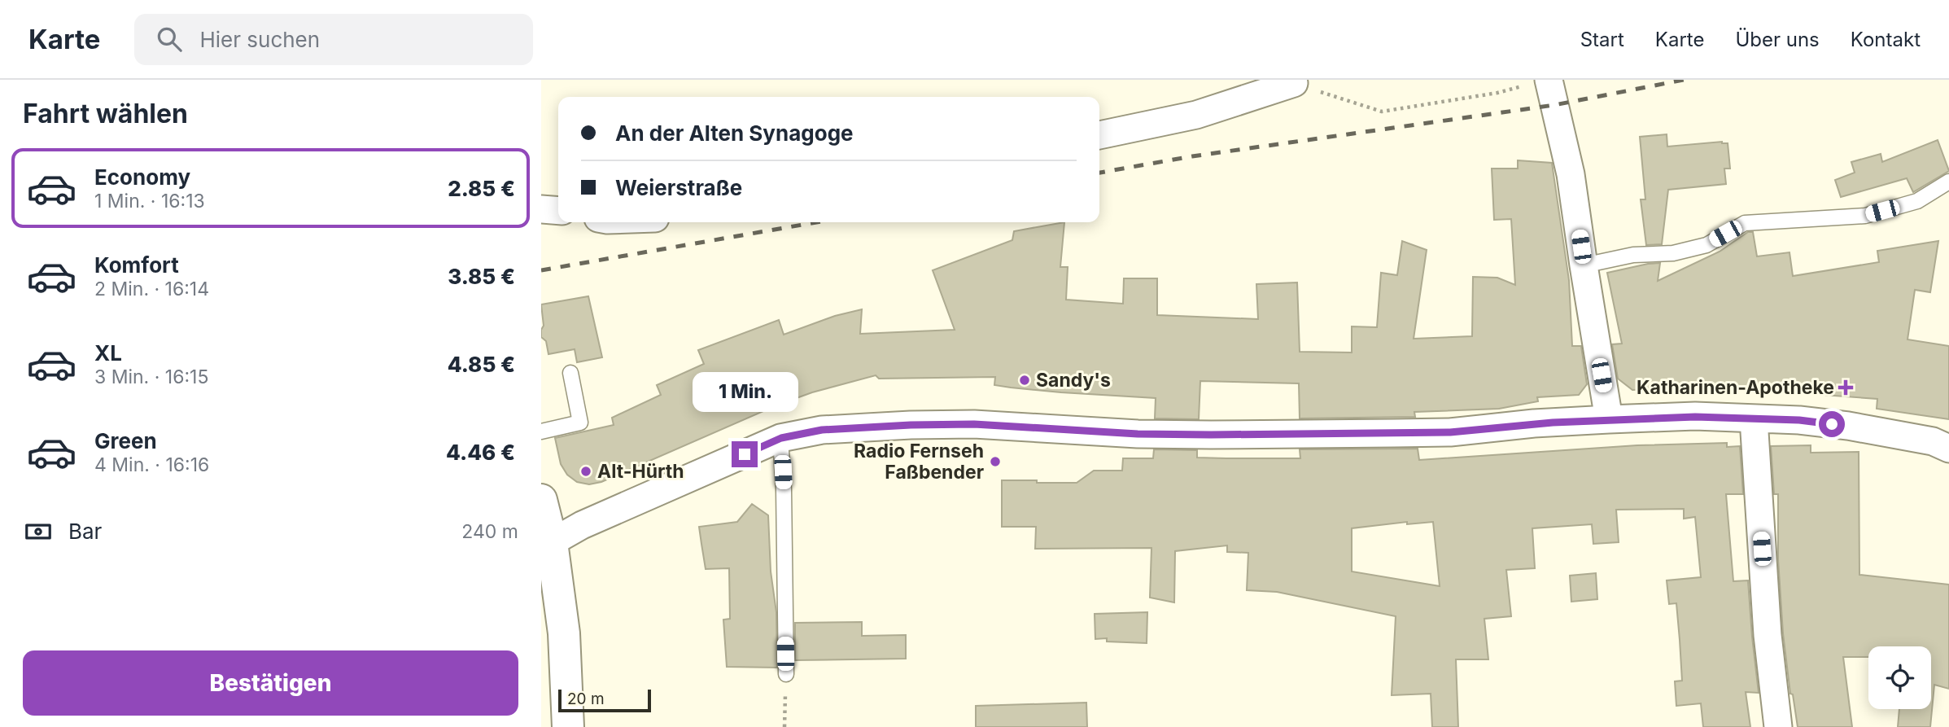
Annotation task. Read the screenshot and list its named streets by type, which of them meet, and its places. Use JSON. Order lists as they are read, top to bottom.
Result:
{
  "places": {
    "other": ["Sandy's", "Radio Fernseh Faßbender", "Alt-Hürth"],
    "health": ["Katharinen-Apotheke"]
  },
  "scale_bar": "20 m",
  "page": {
    "header": "Karte",
    "search": "Hier suchen",
    "nav": [
      "Start",
      "Karte",
      "Über uns",
      "Kontakt"
    ],
    "heading": "Fahrt wählen",
    "banner": ["An der Alten Synagoge", "Weierstraße"],
    "list": [
      {
        "name": "Economy",
        "note": "1 Min. · 16:13",
        "value": "2.85 €"
      },
      {
        "name": "Komfort",
        "note": "2 Min. · 16:14",
        "value": "3.85 €"
      },
      {
        "name": "XL",
        "note": "3 Min. · 16:15",
        "value": "4.85 €"
      },
      {
        "name": "Green",
        "note": "4 Min. · 16:16",
        "value": "4.46 €"
      }
    ],
    "bubble": "1 Min.",
    "pay": ["Bar", "240 m"],
    "buttons": "Bestätigen",
    "scale": "20 m"
  }
}
